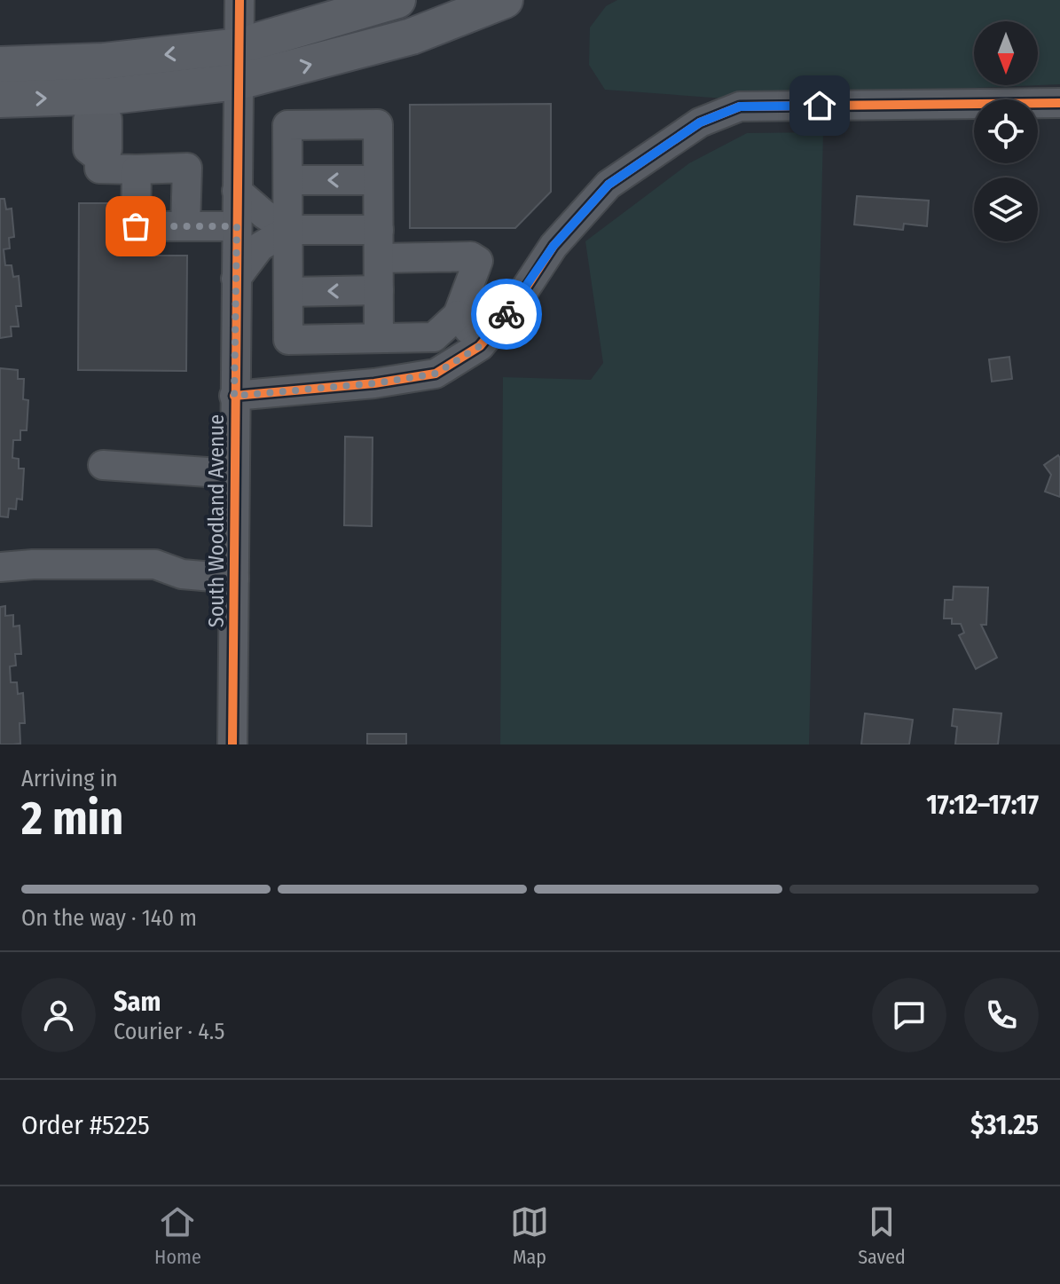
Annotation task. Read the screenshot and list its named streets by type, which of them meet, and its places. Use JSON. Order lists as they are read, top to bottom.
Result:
{
  "streets": {
    "street": ["South Woodland Avenue"]
  },
  "north": "bottom",
  "page": {
    "heading": ["2 min", "Arriving in", "17:12–17:17"],
    "panel": [
      "Sam",
      "Courier · 4.5",
      "Order #5225",
      "$31.25"
    ],
    "bar": "On the way · 140 m",
    "tabs": ["Home", "Map", "Saved"]
  }
}
